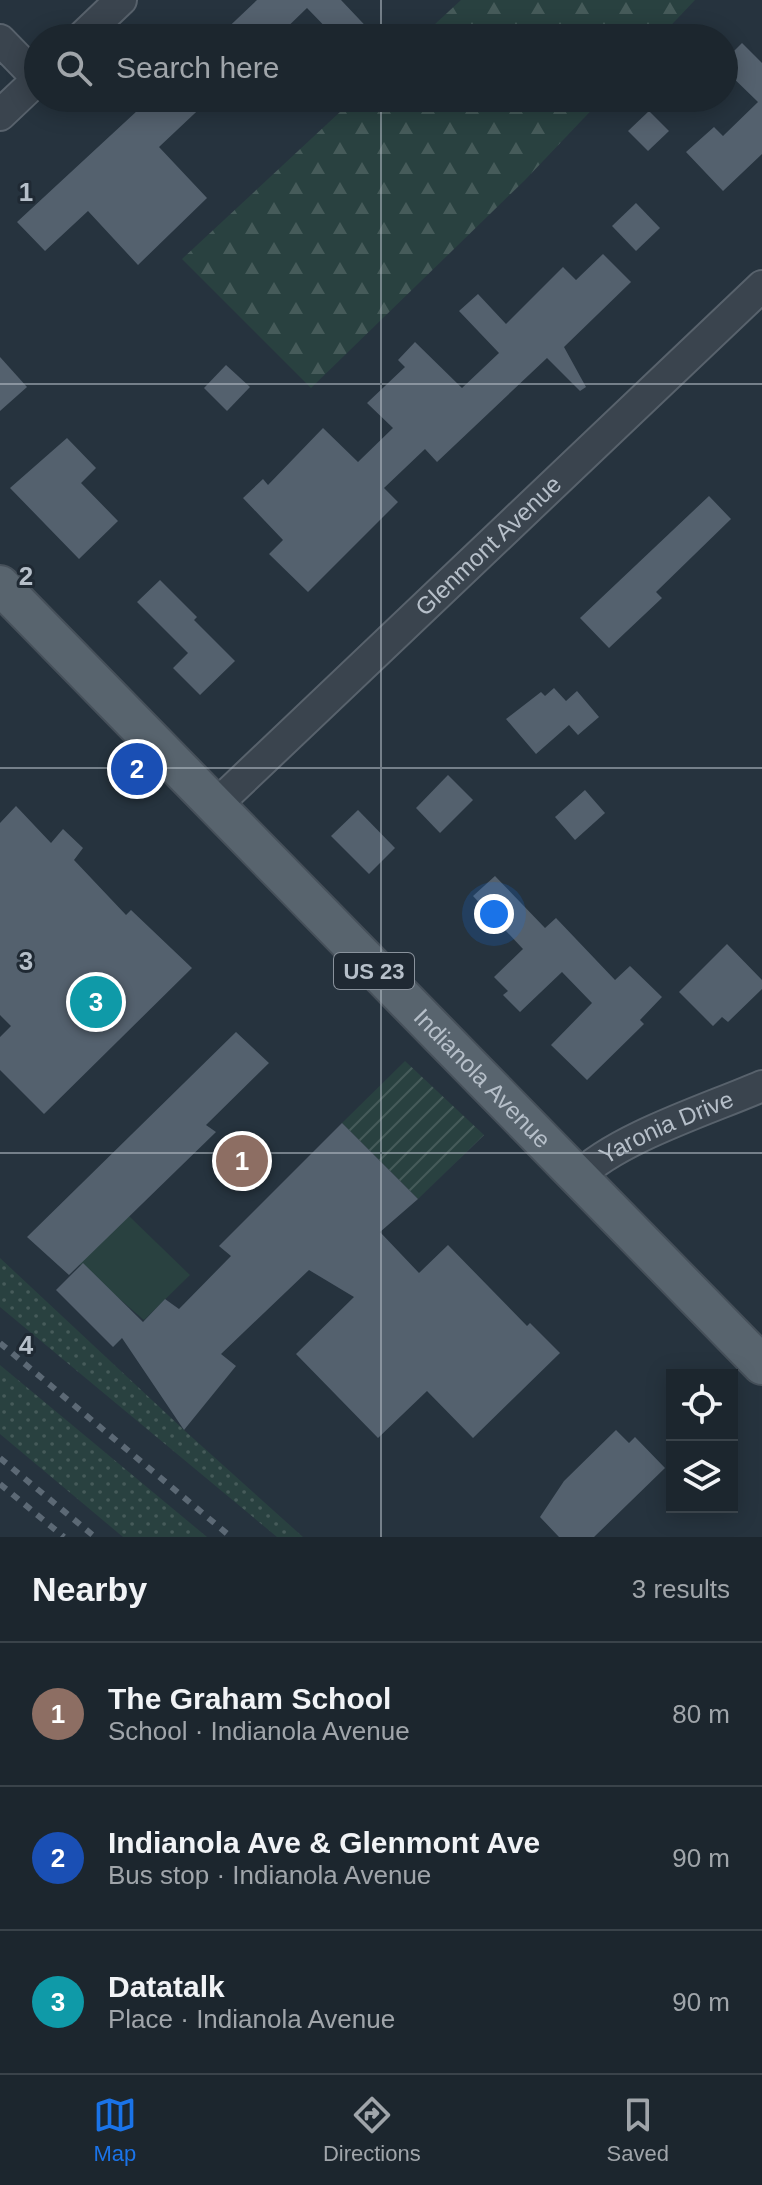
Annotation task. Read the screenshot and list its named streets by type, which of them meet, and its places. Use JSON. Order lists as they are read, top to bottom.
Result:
{
  "streets": {
    "main road": ["US 23", "Indianola Avenue"],
    "street": ["Glenmont Avenue", "Yaronia Drive"]
  },
  "crossings": [
    ["Glenmont Avenue", "Indianola Avenue"],
    ["Indianola Avenue", "Yaronia Drive"]
  ],
  "page": {
    "search": "Search here",
    "pins": ["2", "3", "1"],
    "heading": ["Nearby", "3 results"],
    "list": [
      {
        "mark": "1",
        "name": "The Graham School",
        "note": "School · Indianola Avenue",
        "value": "80 m"
      },
      {
        "mark": "2",
        "name": "Indianola Ave & Glenmont Ave",
        "note": "Bus stop · Indianola Avenue",
        "value": "90 m"
      },
      {
        "mark": "3",
        "name": "Datatalk",
        "note": "Place · Indianola Avenue",
        "value": "90 m"
      }
    ],
    "nav": ["Map", "Directions", "Saved"]
  },
  "grid": {
    "rows": [
      "1",
      "2",
      "3",
      "4"
    ]
  }
}
